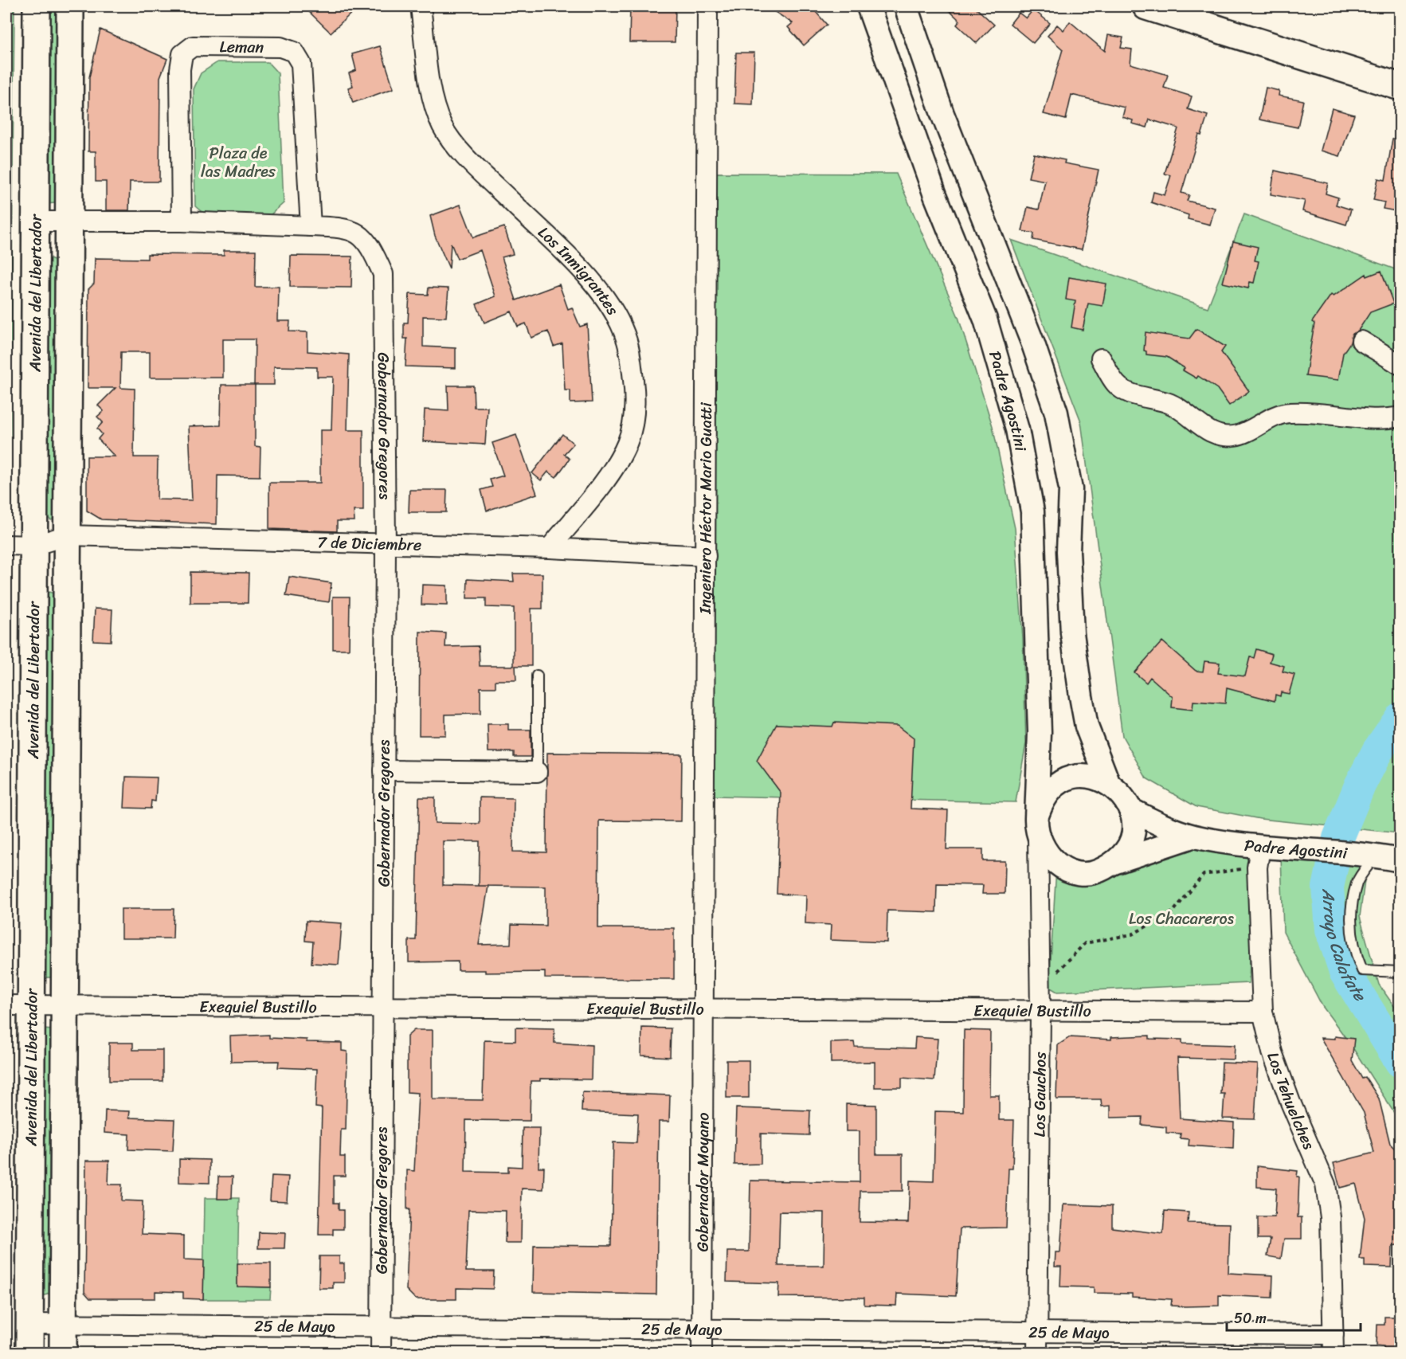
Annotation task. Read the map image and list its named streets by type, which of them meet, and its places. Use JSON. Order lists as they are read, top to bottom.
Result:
{
  "streets": {
    "main road": ["Avenida del Libertador"],
    "street": [
      "Leman",
      "Los Inmigrantes",
      "Padre Agostini",
      "Gobernador Gregores",
      "Ingeniero Héctor Mario Guatti",
      "7 de Diciembre",
      "Exequiel Bustillo",
      "Los Gauchos",
      "Los Tehuelches",
      "Gobernador Moyano",
      "25 de Mayo"
    ]
  },
  "crossings": [
    ["Leman", "Gobernador Gregores"],
    ["Los Inmigrantes", "7 de Diciembre"],
    ["Avenida del Libertador", "7 de Diciembre"],
    ["Avenida del Libertador", "Exequiel Bustillo"],
    ["Avenida del Libertador", "25 de Mayo"],
    ["Padre Agostini", "Los Gauchos"],
    ["Padre Agostini", "Los Tehuelches"],
    ["Gobernador Gregores", "7 de Diciembre"],
    ["Gobernador Gregores", "Exequiel Bustillo"],
    ["Gobernador Gregores", "25 de Mayo"],
    ["Ingeniero Héctor Mario Guatti", "7 de Diciembre"],
    ["Ingeniero Héctor Mario Guatti", "Exequiel Bustillo"],
    ["Ingeniero Héctor Mario Guatti", "Gobernador Moyano"],
    ["Exequiel Bustillo", "Los Gauchos"],
    ["Exequiel Bustillo", "Los Tehuelches"],
    ["Exequiel Bustillo", "Gobernador Moyano"],
    ["Los Gauchos", "25 de Mayo"],
    ["Los Tehuelches", "25 de Mayo"],
    ["Gobernador Moyano", "25 de Mayo"]
  ],
  "water": ["Arroyo Calafate"],
  "parks": ["Plaza de las Madres", "Los Chacareros"],
  "scale_bar": "50 m"
}
